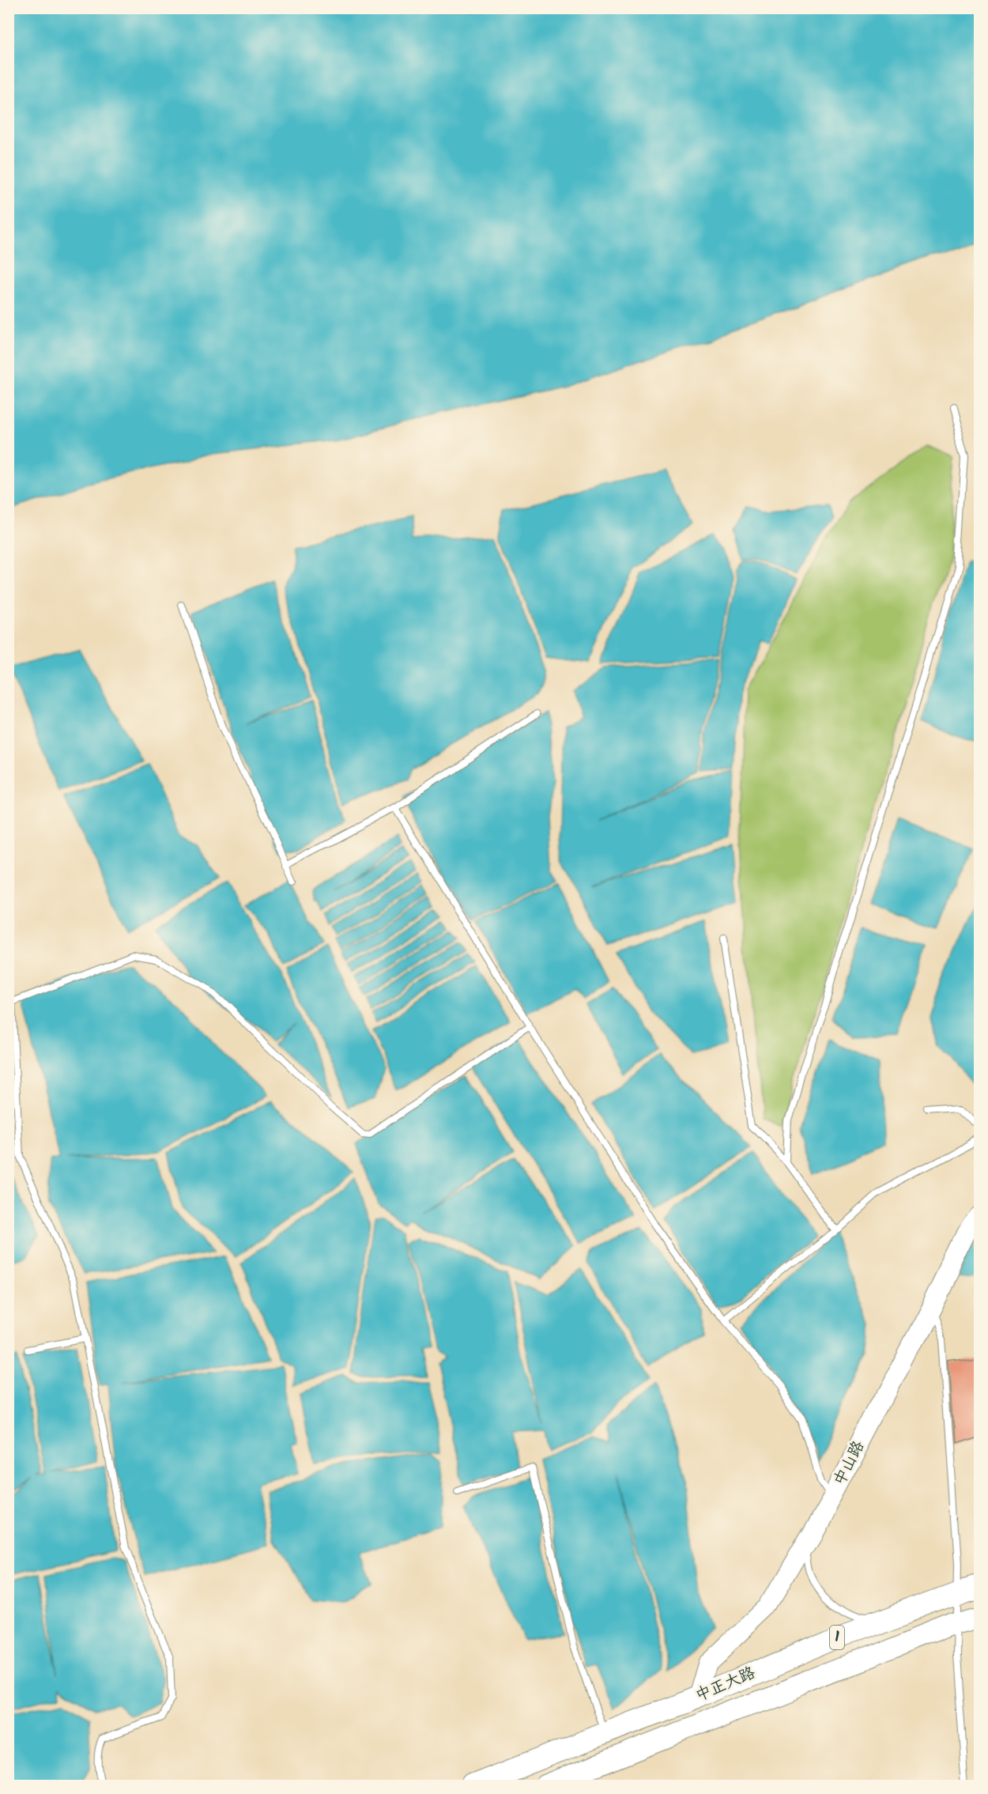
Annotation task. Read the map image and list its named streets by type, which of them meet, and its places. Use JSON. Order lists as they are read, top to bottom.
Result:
{
  "streets": {
    "main road": ["1", "中正大路"],
    "street": ["中山路"]
  },
  "crossings": [
    ["中山路", "中正大路"]
  ]
}
